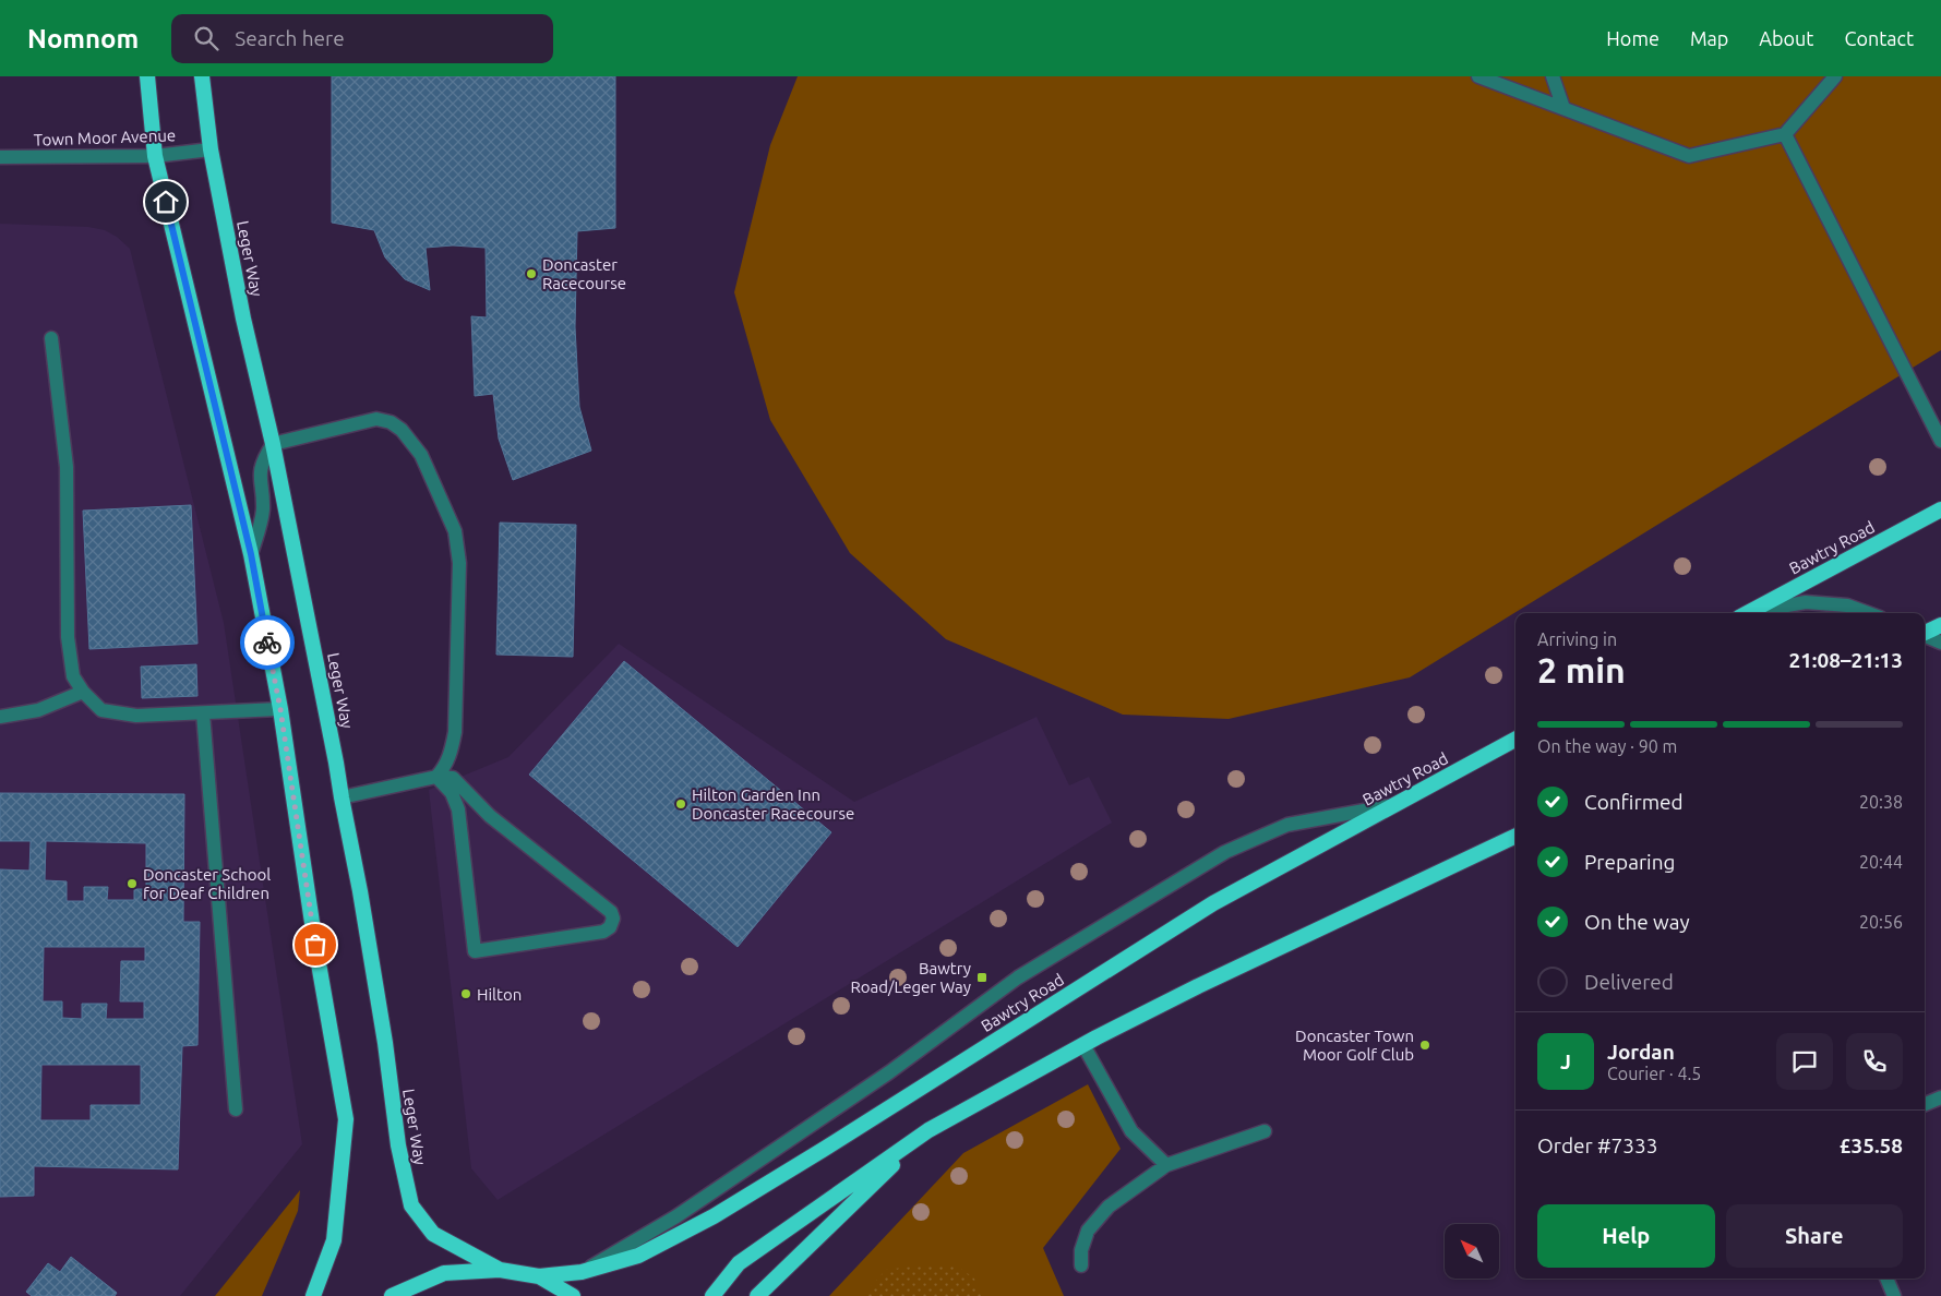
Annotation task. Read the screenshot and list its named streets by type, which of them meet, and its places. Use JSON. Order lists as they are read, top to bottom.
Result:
{
  "streets": {
    "highway": ["Leger Way", "Bawtry Road"],
    "street": ["Town Moor Avenue"]
  },
  "crossings": [
    ["Town Moor Avenue", "Leger Way"]
  ],
  "places": {
    "other": [
      "Doncaster Racecourse",
      "Hilton Garden Inn Doncaster Racecourse",
      "Doncaster School for Deaf Children",
      "Hilton",
      "Doncaster Town Moor Golf Club"
    ],
    "transit": ["Bawtry Road/Leger Way"]
  },
  "north": "top left",
  "page": {
    "header": "Nomnom",
    "search": "Search here",
    "nav": [
      "Home",
      "Map",
      "About",
      "Contact"
    ],
    "heading": ["2 min", "Arriving in", "21:08–21:13"],
    "panel": [
      "Jordan",
      "Courier · 4.5",
      "Order #7333",
      "£35.58"
    ],
    "bar": "On the way · 90 m",
    "list": [
      ["Confirmed", "20:38"],
      ["Preparing", "20:44"],
      ["On the way", "20:56"],
      "Delivered"
    ],
    "round": "J",
    "buttons": ["Help", "Share"]
  }
}
